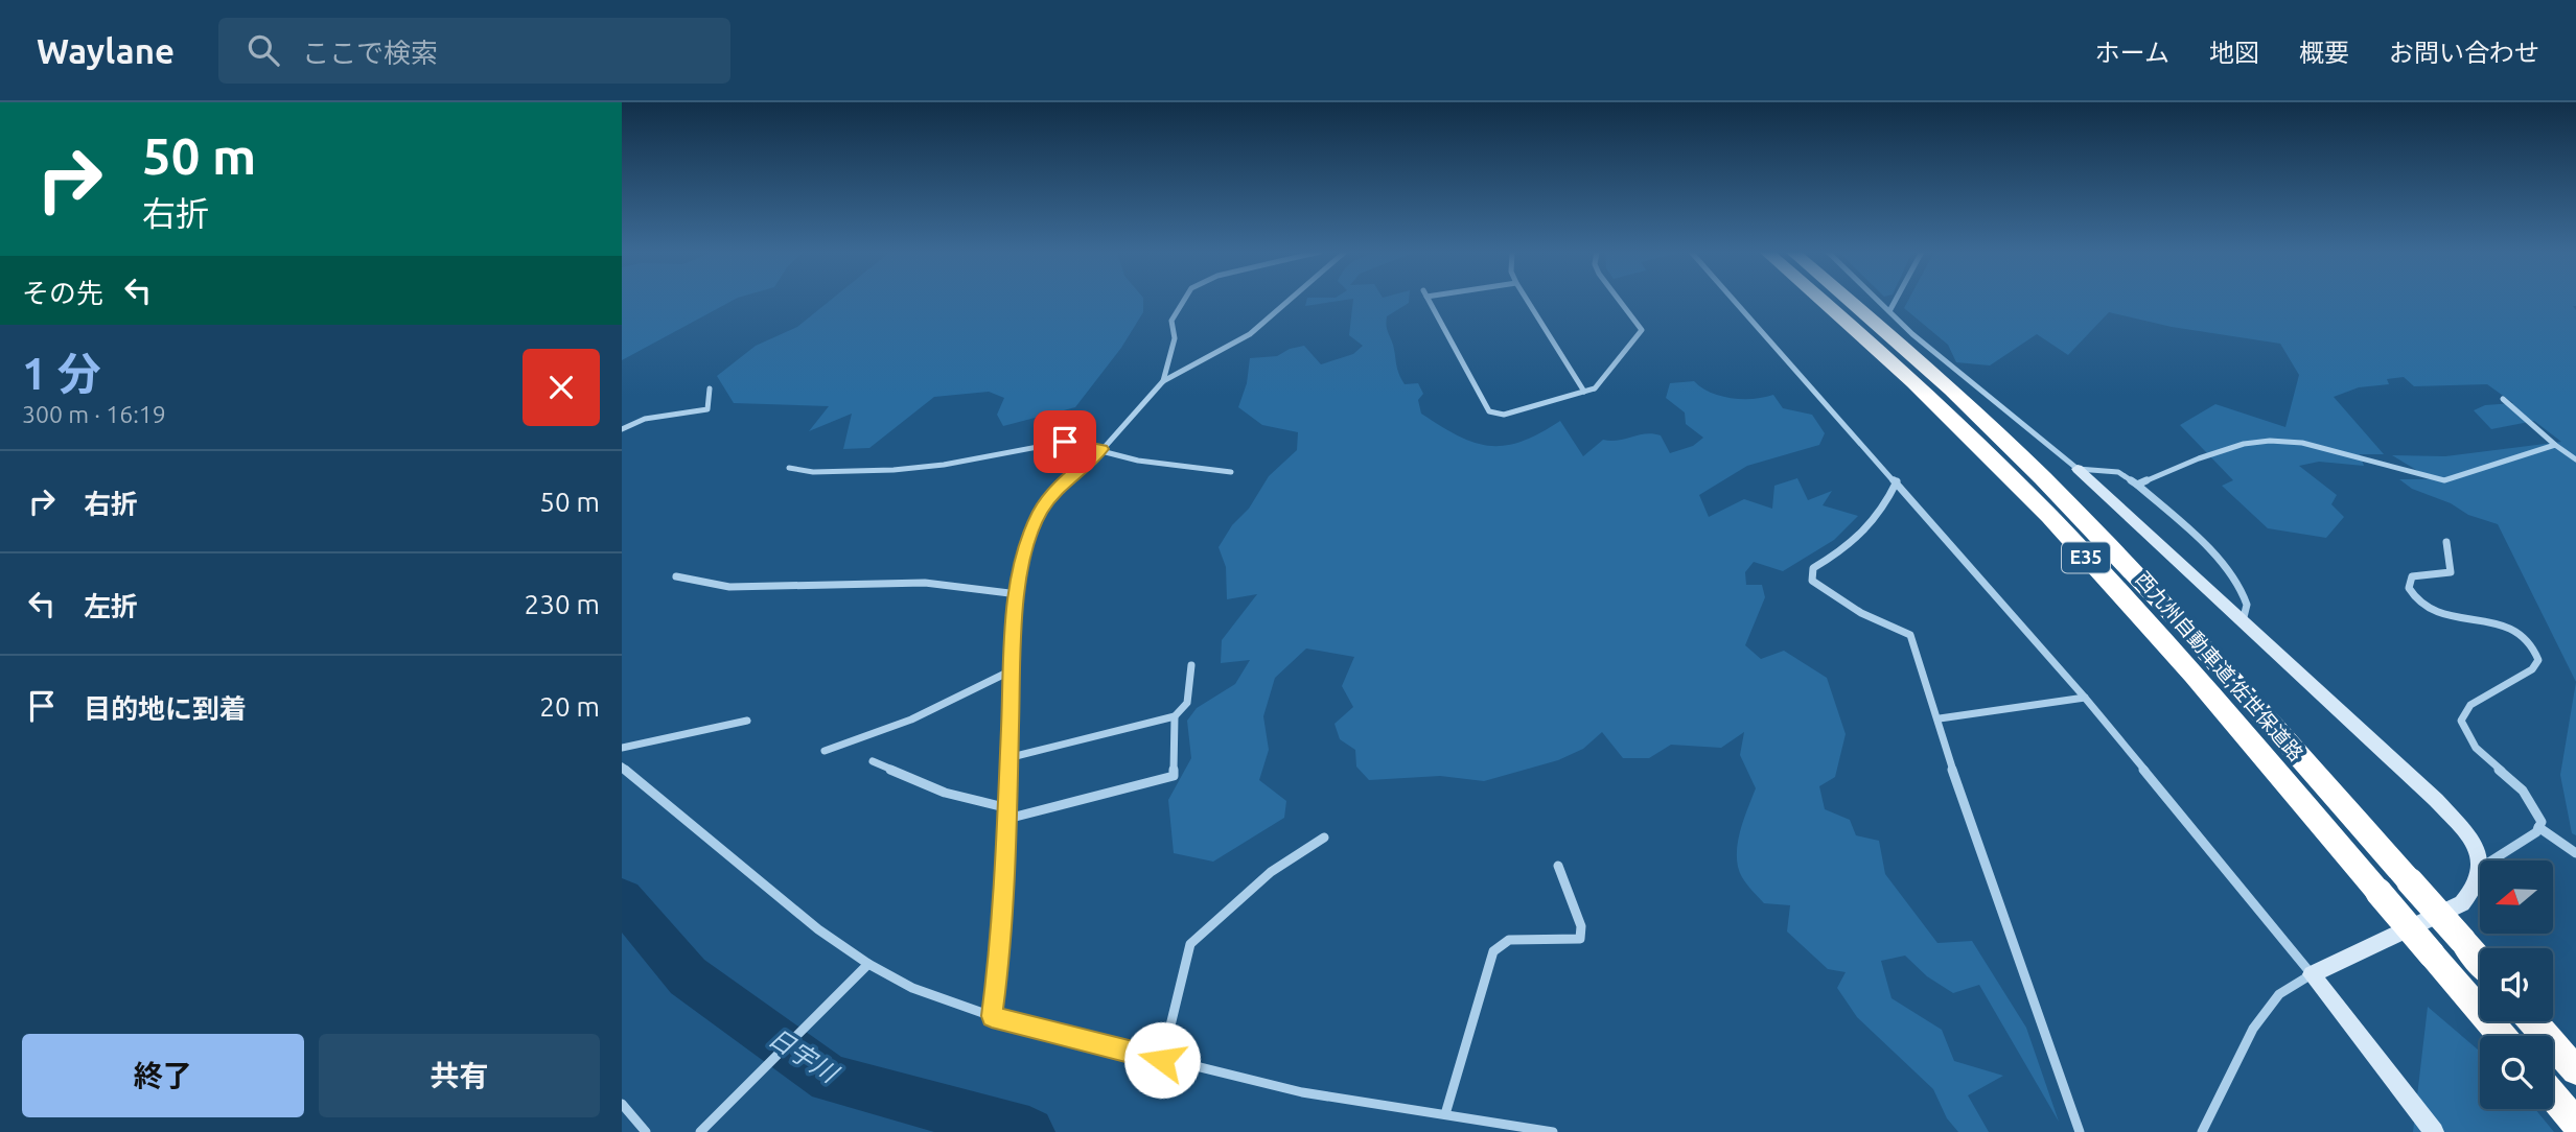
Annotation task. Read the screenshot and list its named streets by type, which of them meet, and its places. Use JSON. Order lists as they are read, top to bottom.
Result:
{
  "streets": {
    "highway": ["E35", "西九州自動車道;佐世保道路"]
  },
  "water": ["日宇川"],
  "north": "left",
  "page": {
    "header": "Waylane",
    "search": "ここで検索",
    "nav": [
      "ホーム",
      "地図",
      "概要",
      "お問い合わせ"
    ],
    "turn": ["50 m", "右折"],
    "then": "その先",
    "heading": ["1 分", "300 m · 16:19"],
    "list": [
      {
        "name": "右折",
        "value": "50 m"
      },
      {
        "name": "左折",
        "value": "230 m"
      },
      {
        "name": "目的地に到着",
        "value": "20 m"
      }
    ],
    "buttons": ["終了", "共有"]
  }
}
